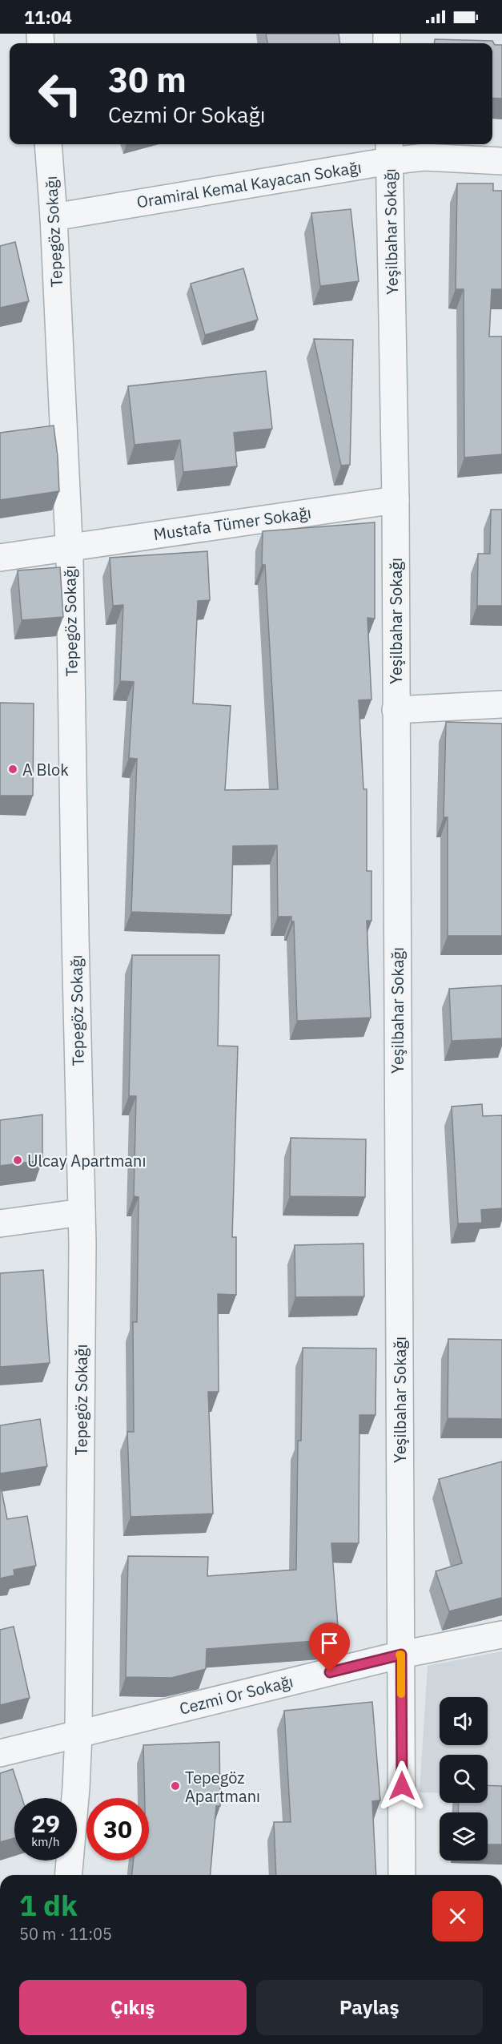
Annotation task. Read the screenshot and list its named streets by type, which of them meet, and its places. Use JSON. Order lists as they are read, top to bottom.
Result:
{
  "streets": {
    "street": [
      "Oramiral Kemal Kayacan Sokağı",
      "Tepegöz Sokağı",
      "Yeşilbahar Sokağı",
      "Mustafa Tümer Sokağı",
      "Cezmi Or Sokağı"
    ]
  },
  "crossings": [
    ["Oramiral Kemal Kayacan Sokağı", "Tepegöz Sokağı"],
    ["Oramiral Kemal Kayacan Sokağı", "Yeşilbahar Sokağı"],
    ["Tepegöz Sokağı", "Mustafa Tümer Sokağı"],
    ["Tepegöz Sokağı", "Cezmi Or Sokağı"],
    ["Yeşilbahar Sokağı", "Mustafa Tümer Sokağı"],
    ["Yeşilbahar Sokağı", "Cezmi Or Sokağı"]
  ],
  "places": ["A Blok", "Ulcay Apartmanı", "Tepegöz Apartmanı"],
  "page": {
    "status": "11:04",
    "turn": ["30 m", "Cezmi Or Sokağı"],
    "speed": "29 km/h",
    "limit": "30",
    "heading": ["1 dk", "50 m · 11:05"],
    "buttons": ["Çıkış", "Paylaş"]
  }
}
